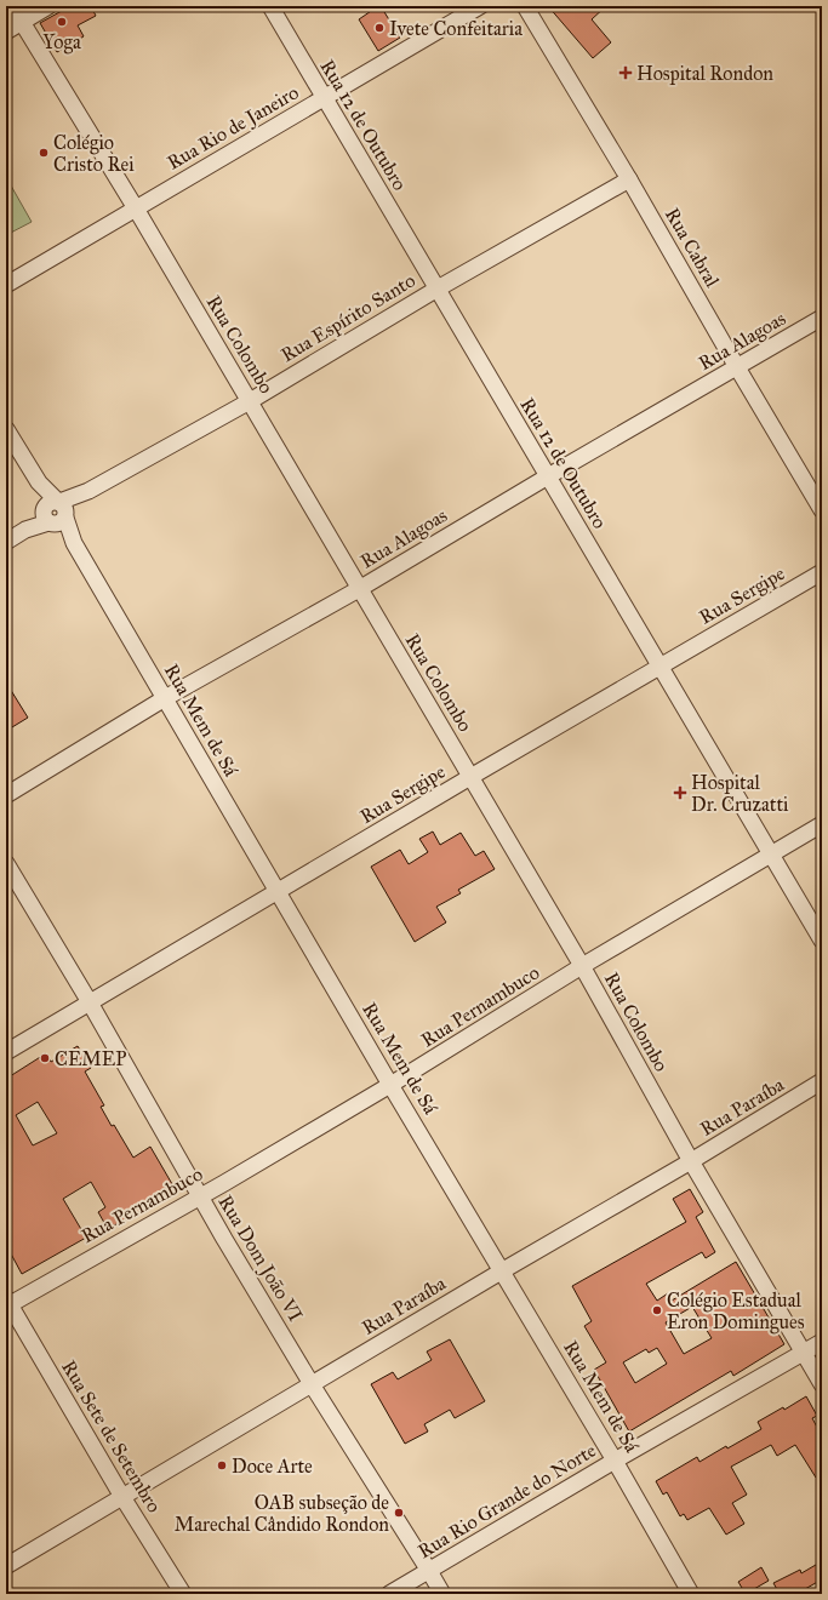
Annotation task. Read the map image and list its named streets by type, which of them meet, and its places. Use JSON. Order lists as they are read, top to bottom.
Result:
{
  "streets": {
    "street": [
      "Rua 12 de Outubro",
      "Rua Rio de Janeiro",
      "Rua Cabral",
      "Rua Espírito Santo",
      "Rua Alagoas",
      "Rua Colombo",
      "Rua Sergipe",
      "Rua Mem de Sá",
      "Rua Pernambuco",
      "Rua Paraíba",
      "Rua Dom João VI",
      "Rua Sete de Setembro",
      "Rua Rio Grande do Norte"
    ]
  },
  "crossings": [
    ["Rua 12 de Outubro", "Rua Rio de Janeiro"],
    ["Rua 12 de Outubro", "Rua Espírito Santo"],
    ["Rua 12 de Outubro", "Rua Alagoas"],
    ["Rua 12 de Outubro", "Rua Sergipe"],
    ["Rua 12 de Outubro", "Rua Pernambuco"],
    ["Rua Rio de Janeiro", "Rua Colombo"],
    ["Rua Cabral", "Rua Espírito Santo"],
    ["Rua Cabral", "Rua Alagoas"],
    ["Rua Espírito Santo", "Rua Colombo"],
    ["Rua Espírito Santo", "Rua Mem de Sá"],
    ["Rua Alagoas", "Rua Colombo"],
    ["Rua Alagoas", "Rua Mem de Sá"],
    ["Rua Colombo", "Rua Sergipe"],
    ["Rua Colombo", "Rua Pernambuco"],
    ["Rua Colombo", "Rua Paraíba"],
    ["Rua Colombo", "Rua Rio Grande do Norte"],
    ["Rua Sergipe", "Rua Mem de Sá"],
    ["Rua Sergipe", "Rua Dom João VI"],
    ["Rua Mem de Sá", "Rua Pernambuco"],
    ["Rua Mem de Sá", "Rua Paraíba"],
    ["Rua Mem de Sá", "Rua Rio Grande do Norte"],
    ["Rua Pernambuco", "Rua Dom João VI"],
    ["Rua Pernambuco", "Rua Sete de Setembro"],
    ["Rua Paraíba", "Rua Dom João VI"],
    ["Rua Paraíba", "Rua Sete de Setembro"],
    ["Rua Dom João VI", "Rua Rio Grande do Norte"]
  ],
  "places": {
    "other": [
      "Yoga",
      "Ivete Confeitaria",
      "Colégio Cristo Rei",
      "CEMEP",
      "Colégio Estadual Eron Domingues",
      "Doce Arte",
      "OAB subseção de Marechal Cândido Rondon"
    ],
    "health": ["Hospital Rondon", "Hospital Dr. Cruzatti"]
  }
}
